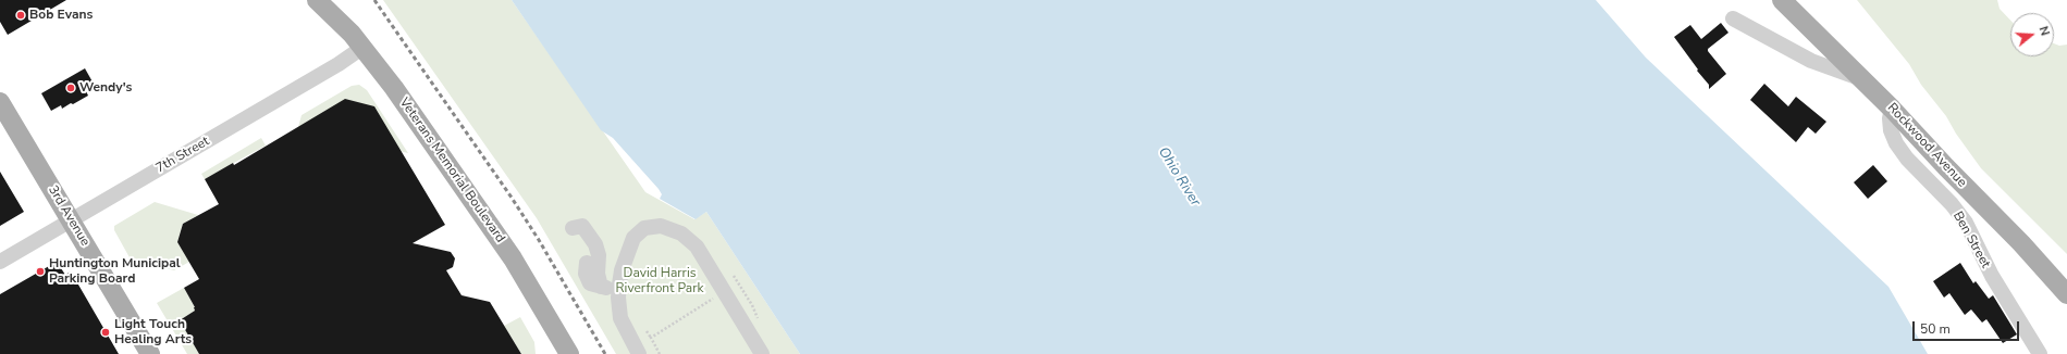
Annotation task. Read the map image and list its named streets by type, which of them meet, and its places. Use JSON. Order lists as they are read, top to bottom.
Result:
{
  "streets": {
    "main road": ["Rockwood Avenue", "Veterans Memorial Boulevard", "3rd Avenue"],
    "street": ["7th Street", "Ben Street"]
  },
  "crossings": [
    ["Rockwood Avenue", "Ben Street"],
    ["7th Street", "Veterans Memorial Boulevard"],
    ["7th Street", "3rd Avenue"]
  ],
  "water": ["Ohio River"],
  "parks": ["David Harris Riverfront Park"],
  "places": [
    "Bob Evans",
    "Wendy's",
    "Huntington Municipal Parking Board",
    "Light Touch Healing Arts"
  ],
  "scale_bar": "50 m",
  "north": "right"
}
